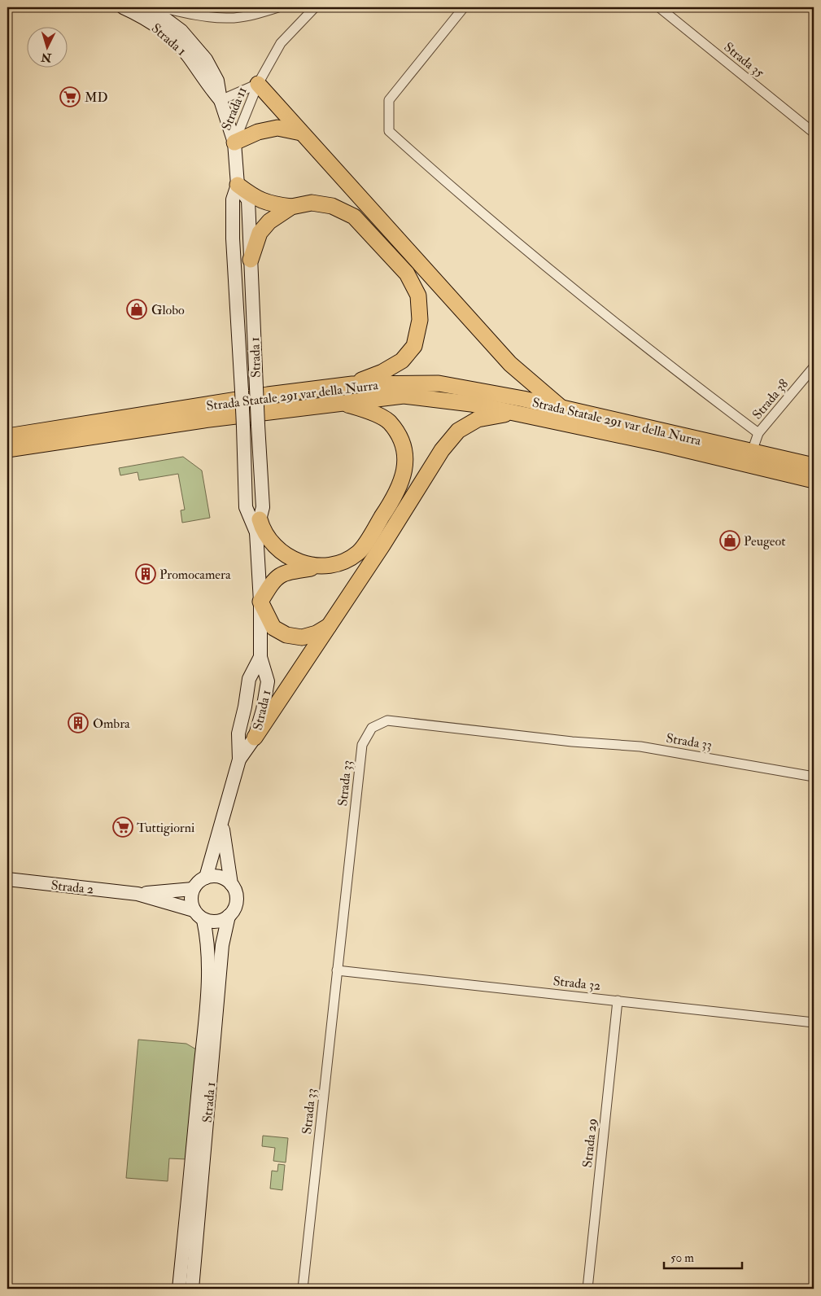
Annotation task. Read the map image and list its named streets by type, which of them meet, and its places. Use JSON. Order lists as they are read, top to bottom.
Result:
{
  "streets": {
    "main road": ["Strada Statale 291 var della Nurra"],
    "street": [
      "Strada 1",
      "Strada 35",
      "Strada 11",
      "Strada 38",
      "Strada 33",
      "Strada 2",
      "Strada 32",
      "Strada 29"
    ]
  },
  "crossings": [
    ["Strada 1", "Strada 11"],
    ["Strada 1", "Strada 2"],
    ["Strada Statale 291 var della Nurra", "Strada 38"],
    ["Strada 33", "Strada 32"],
    ["Strada 32", "Strada 29"]
  ],
  "places": {
    "supermarket": ["MD", "Tuttigiorni"],
    "shop": ["Globo", "Peugeot"],
    "building": ["Promocamera", "Ombra"]
  },
  "scale_bar": "50 m",
  "north": "bottom"
}
